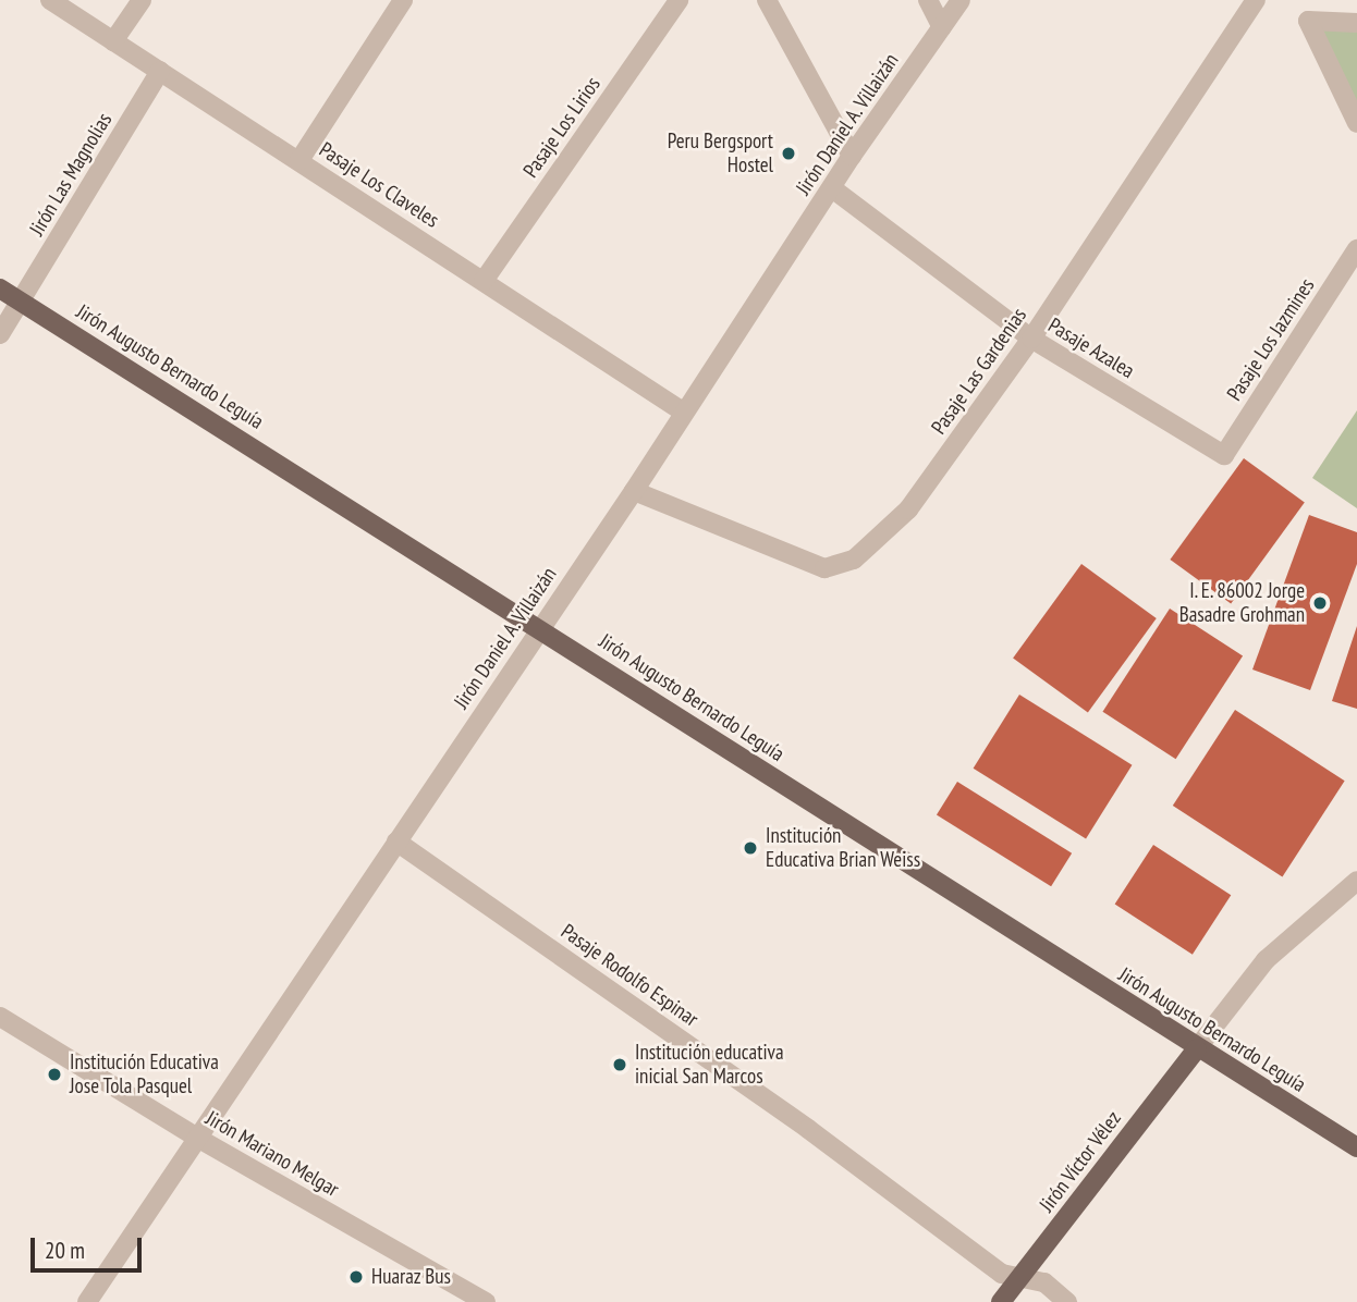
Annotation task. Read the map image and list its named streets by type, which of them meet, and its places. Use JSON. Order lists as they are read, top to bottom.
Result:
{
  "streets": {
    "main road": ["Jirón Augusto Bernardo Leguía", "Jirón Víctor Vélez"],
    "street": [
      "Jirón Daniel A. Villaizán",
      "Pasaje Los Lirios",
      "Jirón Las Magnolias",
      "Pasaje Los Claveles",
      "Pasaje Los Jazmines",
      "Pasaje Azalea",
      "Pasaje Las Gardenias",
      "Pasaje Rodolfo Espinar",
      "Jirón Mariano Melgar"
    ]
  },
  "crossings": [
    ["Jirón Daniel A. Villaizán", "Pasaje Los Claveles"],
    ["Jirón Daniel A. Villaizán", "Pasaje Azalea"],
    ["Jirón Daniel A. Villaizán", "Jirón Augusto Bernardo Leguía"],
    ["Jirón Daniel A. Villaizán", "Pasaje Las Gardenias"],
    ["Jirón Daniel A. Villaizán", "Pasaje Rodolfo Espinar"],
    ["Jirón Daniel A. Villaizán", "Jirón Mariano Melgar"],
    ["Pasaje Los Lirios", "Pasaje Los Claveles"],
    ["Jirón Las Magnolias", "Pasaje Los Claveles"],
    ["Jirón Las Magnolias", "Jirón Augusto Bernardo Leguía"],
    ["Pasaje Los Jazmines", "Pasaje Azalea"],
    ["Pasaje Azalea", "Pasaje Las Gardenias"],
    ["Jirón Augusto Bernardo Leguía", "Jirón Víctor Vélez"],
    ["Pasaje Rodolfo Espinar", "Jirón Víctor Vélez"]
  ],
  "places": [
    "Peru Bergsport Hostel",
    "I. E. 86002 Jorge Basadre Grohman",
    "Institución Educativa Brian Weiss",
    "Institución educativa inicial San Marcos",
    "Institución Educativa Jose Tola Pasquel",
    "Huaraz Bus"
  ],
  "scale_bar": "20 m"
}
